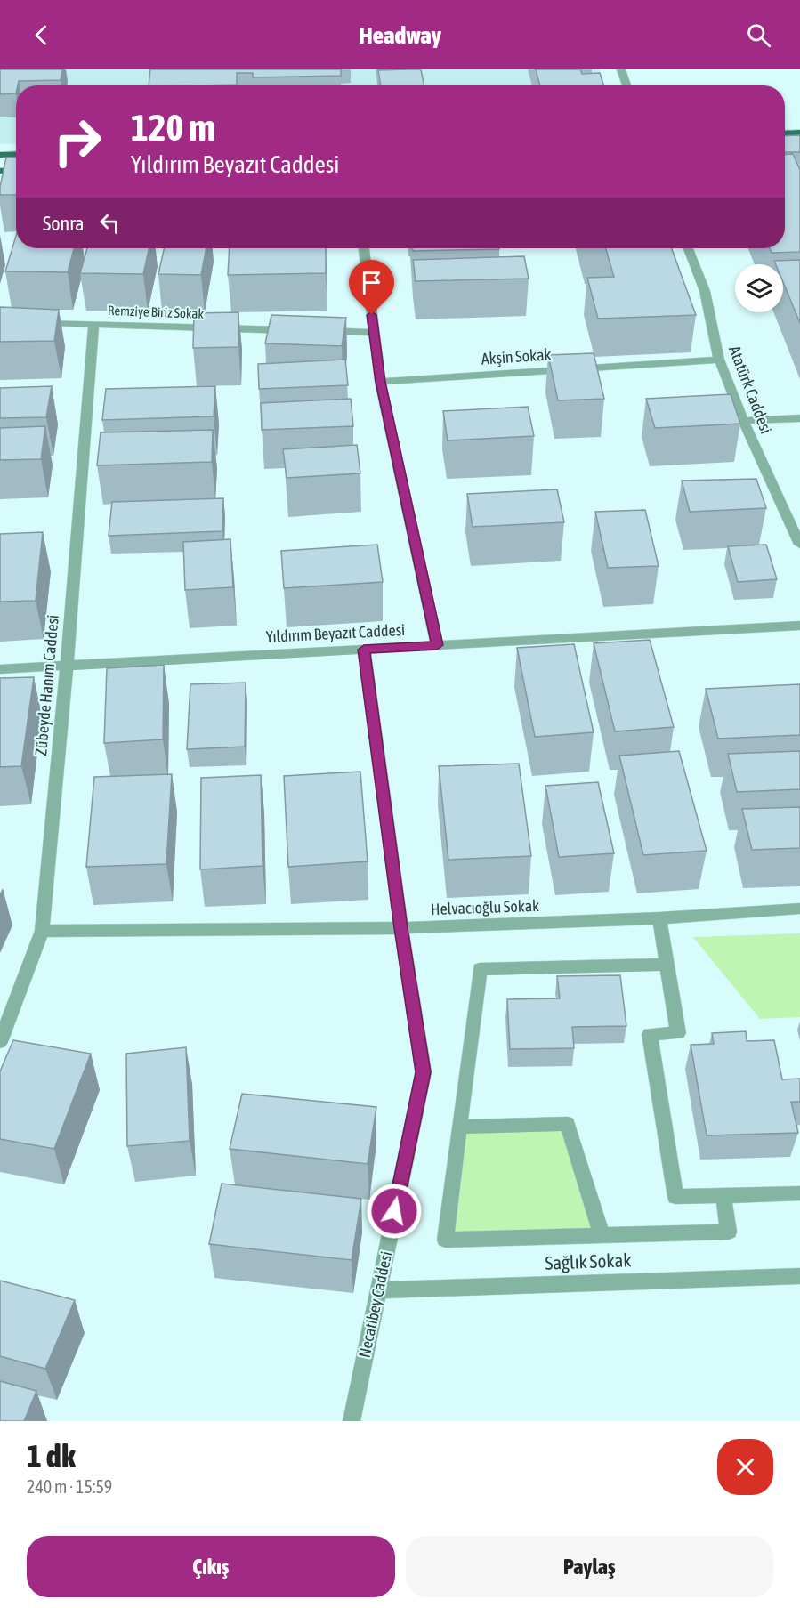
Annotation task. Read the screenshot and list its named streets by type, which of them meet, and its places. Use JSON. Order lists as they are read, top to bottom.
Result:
{
  "streets": {
    "street": [
      "Remziye Biriz Sokak",
      "Akşin Sokak",
      "Atatürk Caddesi",
      "Yıldırım Beyazıt Caddesi",
      "Zübeyde Hanım Caddesi",
      "Helvacıoğlu Sokak",
      "Sağlık Sokak",
      "Necatibey Caddesi"
    ]
  },
  "crossings": [
    ["Remziye Biriz Sokak", "Zübeyde Hanım Caddesi"],
    ["Akşin Sokak", "Atatürk Caddesi"],
    ["Yıldırım Beyazıt Caddesi", "Zübeyde Hanım Caddesi"],
    ["Yıldırım Beyazıt Caddesi", "Necatibey Caddesi"],
    ["Zübeyde Hanım Caddesi", "Helvacıoğlu Sokak"],
    ["Helvacıoğlu Sokak", "Necatibey Caddesi"],
    ["Sağlık Sokak", "Necatibey Caddesi"]
  ],
  "page": {
    "header": "Headway",
    "turn": ["120 m", "Yıldırım Beyazıt Caddesi"],
    "then": "Sonra",
    "heading": ["1 dk", "240 m · 15:59"],
    "buttons": ["Çıkış", "Paylaş"]
  }
}
